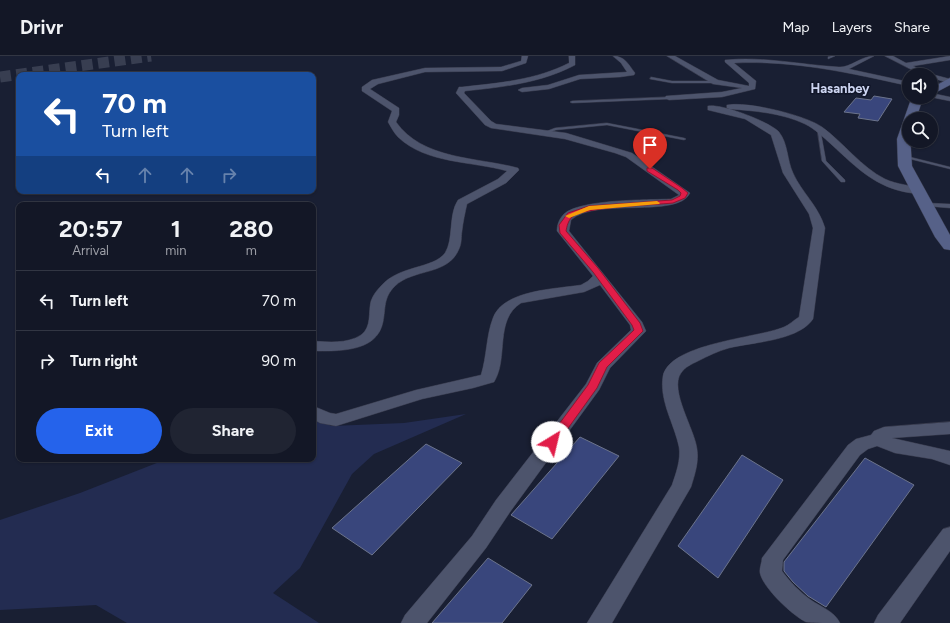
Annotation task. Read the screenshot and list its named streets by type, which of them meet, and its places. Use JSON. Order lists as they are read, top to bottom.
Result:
{
  "districts": ["Hasanbey"],
  "page": {
    "header": "Drivr",
    "nav": ["Map", "Layers", "Share"],
    "turn": ["70 m", "Turn left"],
    "eta": [
      "20:57",
      "Arrival",
      "1",
      "min",
      "280",
      "m"
    ],
    "list": [
      {
        "name": "Turn left",
        "value": "70 m"
      },
      {
        "name": "Turn right",
        "value": "90 m"
      }
    ],
    "buttons": ["Exit", "Share"]
  }
}
